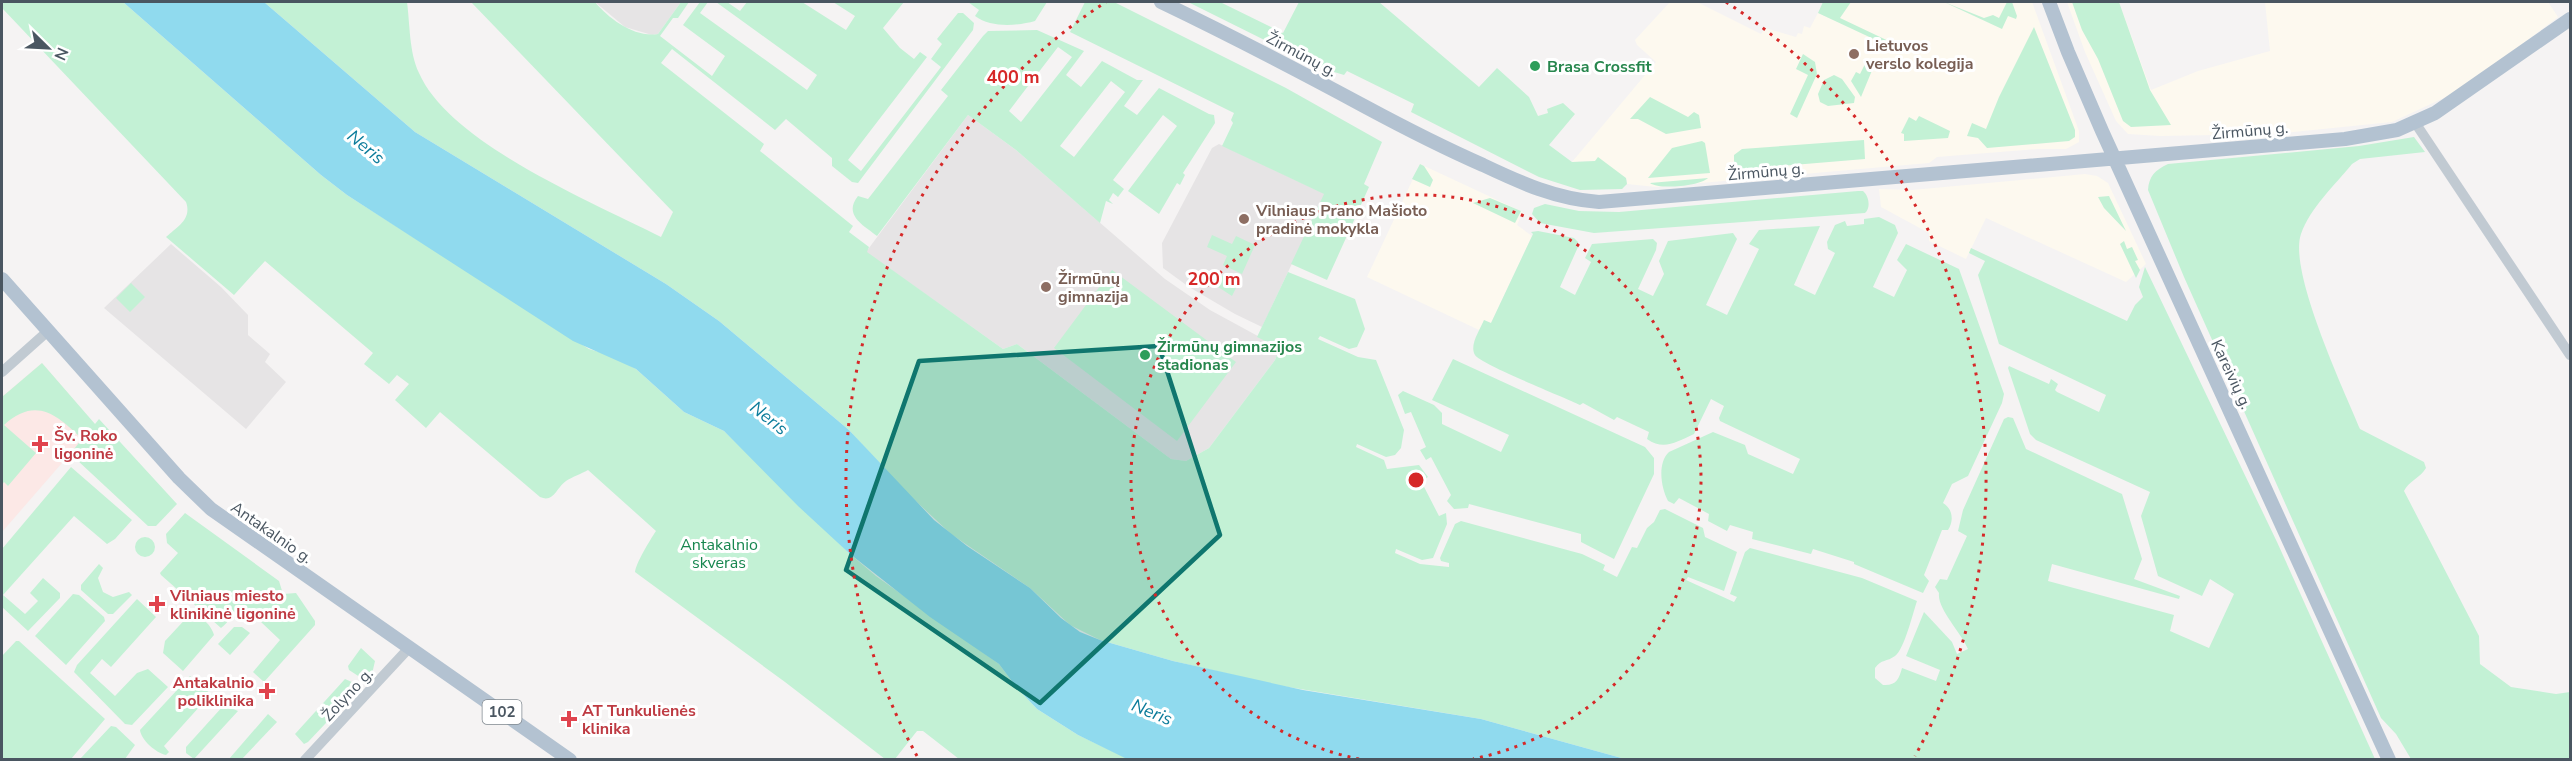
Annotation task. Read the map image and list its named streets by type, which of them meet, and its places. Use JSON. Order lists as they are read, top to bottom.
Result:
{
  "streets": {
    "main road": [
      "Žirmūnų g.",
      "Kareivių g.",
      "Antakalnio g.",
      "102"
    ],
    "street": ["Žolyno g."]
  },
  "crossings": [
    ["Žirmūnų g.", "Kareivių g."],
    ["Antakalnio g.", "Žolyno g."]
  ],
  "water": ["Neris"],
  "parks": ["Antakalnio skveras"],
  "places": {
    "other": [
      "Lietuvos verslo kolegija",
      "Brasa Crossfit",
      "Vilniaus Prano Mašioto pradinė mokykla",
      "Žirmūnų gimnazija",
      "Žirmūnų gimnazijos stadionas"
    ],
    "health": [
      "Šv. Roko ligoninė",
      "Vilniaus miesto klinikinė ligoninė",
      "Antakalnio poliklinika",
      "AT Tunkulienės klinika"
    ]
  },
  "north": "bottom right",
  "rings": ["400 m", "200 m"]
}
